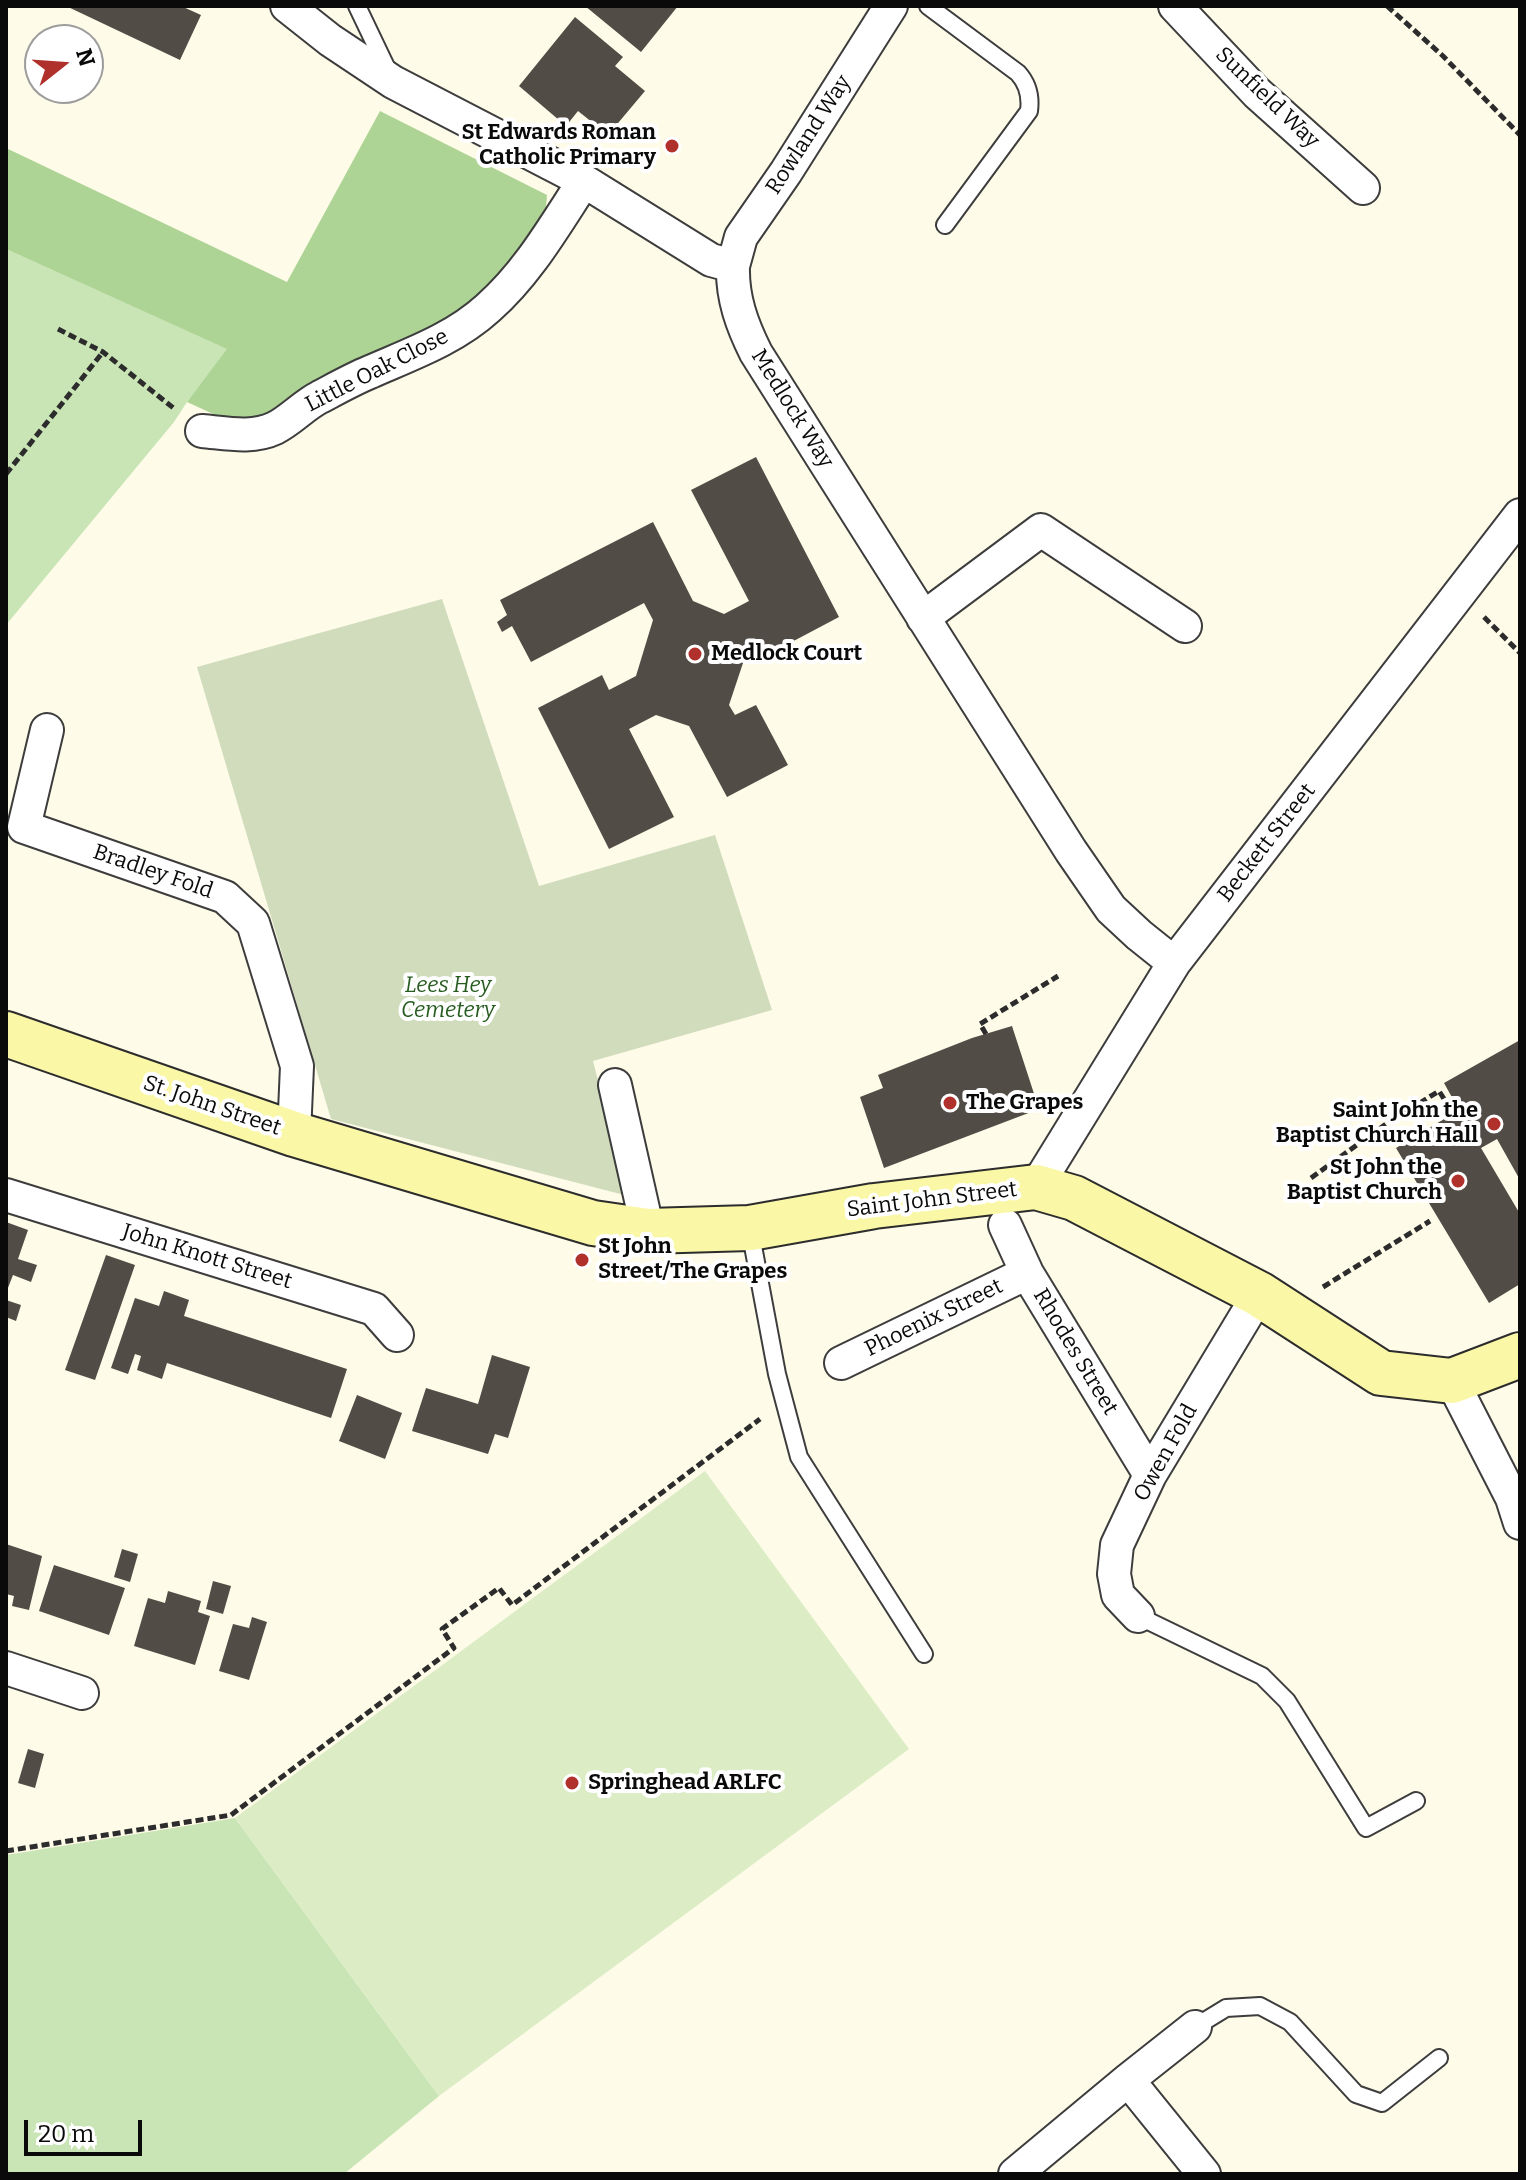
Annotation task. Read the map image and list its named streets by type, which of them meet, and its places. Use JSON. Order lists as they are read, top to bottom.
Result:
{
  "streets": {
    "street": [
      "Sunfield Way",
      "Rowland Way",
      "Little Oak Close",
      "Medlock Way",
      "Beckett Street",
      "Bradley Fold",
      "St. John Street",
      "Saint John Street",
      "John Knott Street",
      "Phoenix Street",
      "Rhodes Street",
      "Owen Fold"
    ]
  },
  "crossings": [
    ["Rowland Way", "Medlock Way"],
    ["Medlock Way", "Beckett Street"],
    ["Beckett Street", "Saint John Street"],
    ["Bradley Fold", "St. John Street"],
    ["St. John Street", "Saint John Street"],
    ["Saint John Street", "Owen Fold"],
    ["Phoenix Street", "Rhodes Street"],
    ["Rhodes Street", "Owen Fold"]
  ],
  "parks": ["Lees Hey Cemetery"],
  "places": [
    "St Edwards Roman Catholic Primary",
    "Medlock Court",
    "The Grapes",
    "Saint John the Baptist Church Hall",
    "St John the Baptist Church",
    "St John Street/The Grapes",
    "Springhead ARLFC"
  ],
  "scale_bar": "20 m",
  "north": "right"
}
